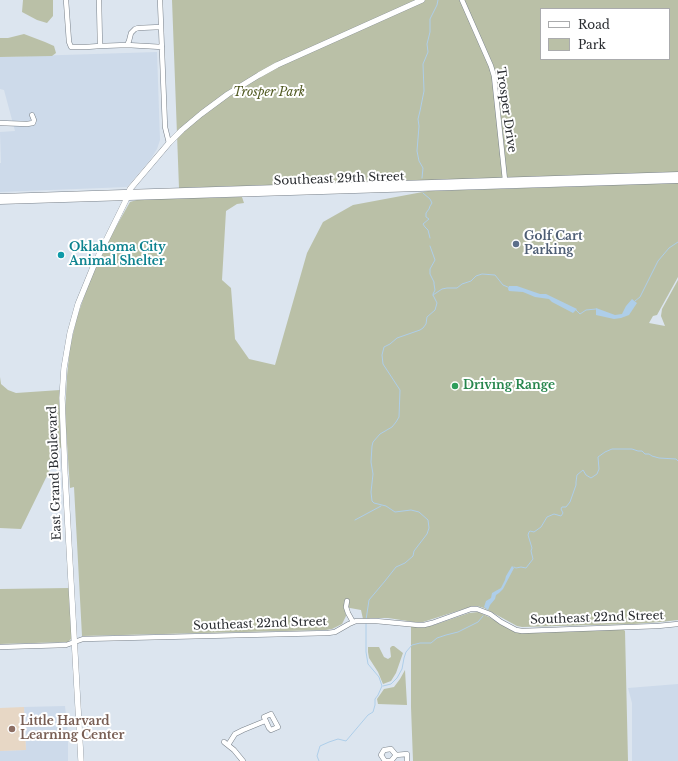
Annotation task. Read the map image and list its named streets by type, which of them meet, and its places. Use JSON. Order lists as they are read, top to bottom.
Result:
{
  "streets": {
    "main road": ["Southeast 29th Street"],
    "street": ["Trosper Drive", "East Grand Boulevard", "Southeast 22nd Street"]
  },
  "crossings": [
    ["Trosper Drive", "Southeast 29th Street"],
    ["Southeast 29th Street", "East Grand Boulevard"],
    ["East Grand Boulevard", "Southeast 22nd Street"]
  ],
  "parks": ["Trosper Park"],
  "places": [
    "Golf Cart Parking",
    "Oklahoma City Animal Shelter",
    "Driving Range",
    "Little Harvard Learning Center"
  ],
  "legend": ["Road", "Park"]
}
